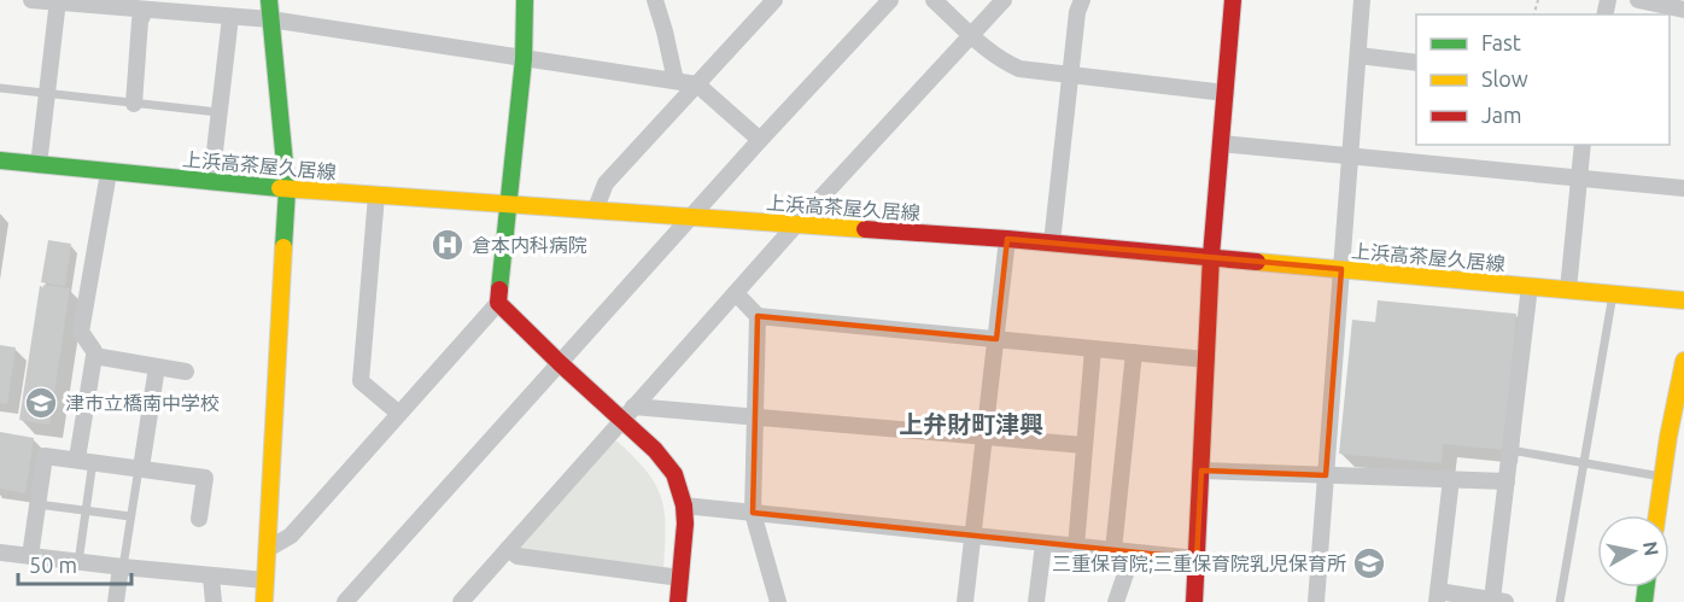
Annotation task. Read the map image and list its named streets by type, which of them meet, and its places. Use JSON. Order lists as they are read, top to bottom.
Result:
{
  "streets": {
    "street": ["上浜高茶屋久居線"]
  },
  "districts": ["上弁財町津興"],
  "places": {
    "hospital": ["倉本内科病院"],
    "school or university": ["津市立橋南中学校", "三重保育院;三重保育院乳児保育所"]
  },
  "legend": ["Fast", "Slow", "Jam"],
  "scale_bar": "50 m",
  "north": "right"
}
